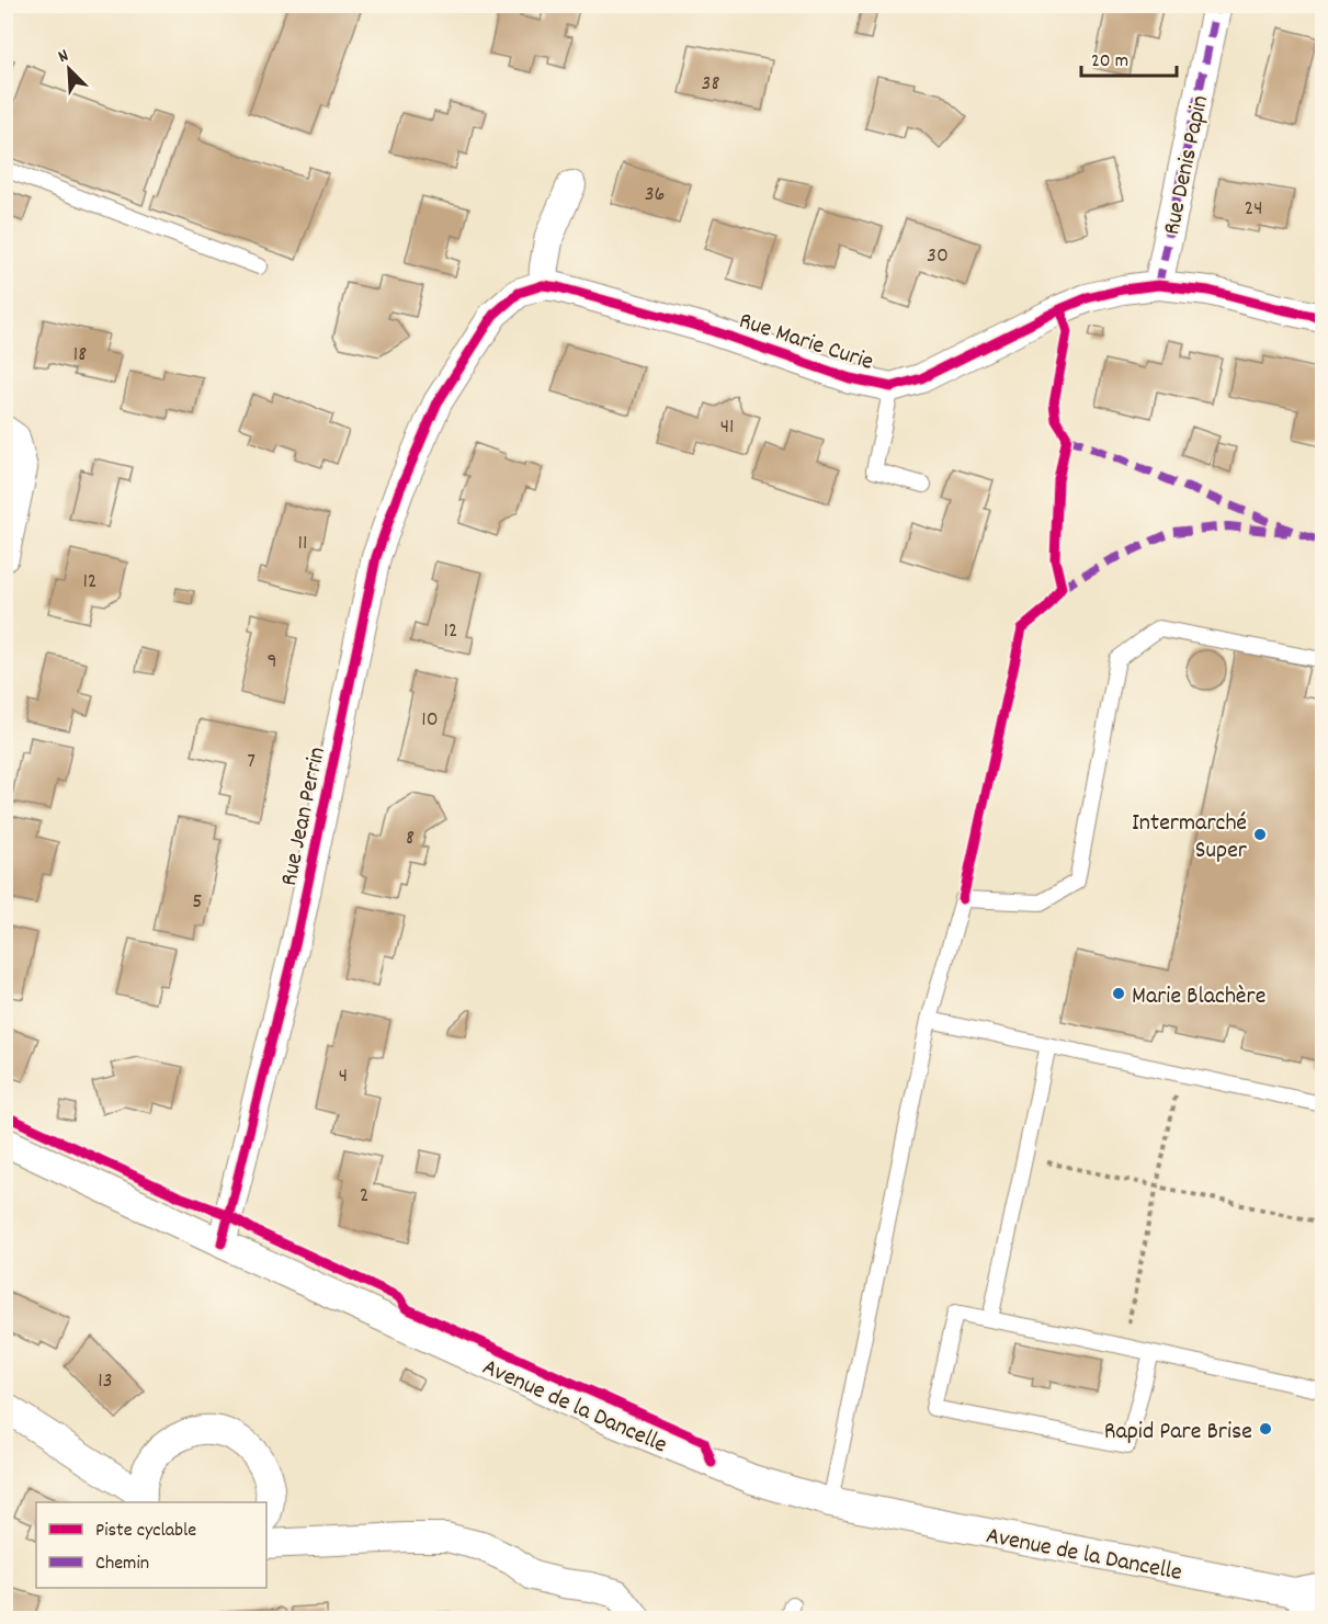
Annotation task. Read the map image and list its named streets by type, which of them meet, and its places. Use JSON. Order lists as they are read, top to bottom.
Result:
{
  "streets": {
    "street": [
      "Rue Denis Papin",
      "Rue Marie Curie",
      "Rue Jean Perrin",
      "Avenue de la Dancelle"
    ]
  },
  "crossings": [
    ["Rue Denis Papin", "Rue Marie Curie"],
    ["Rue Marie Curie", "Rue Jean Perrin"],
    ["Rue Jean Perrin", "Avenue de la Dancelle"]
  ],
  "places": ["Intermarché Super", "Marie Blachère", "Rapid Pare Brise"],
  "house_numbers": [
    "38",
    "36",
    "24",
    "30",
    "18",
    "41",
    "11",
    "12",
    "12",
    "9",
    "10",
    "7",
    "8",
    "5",
    "4",
    "2",
    "13"
  ],
  "legend": ["Piste cyclable", "Chemin"],
  "scale_bar": "20 m",
  "north": "top left"
}
